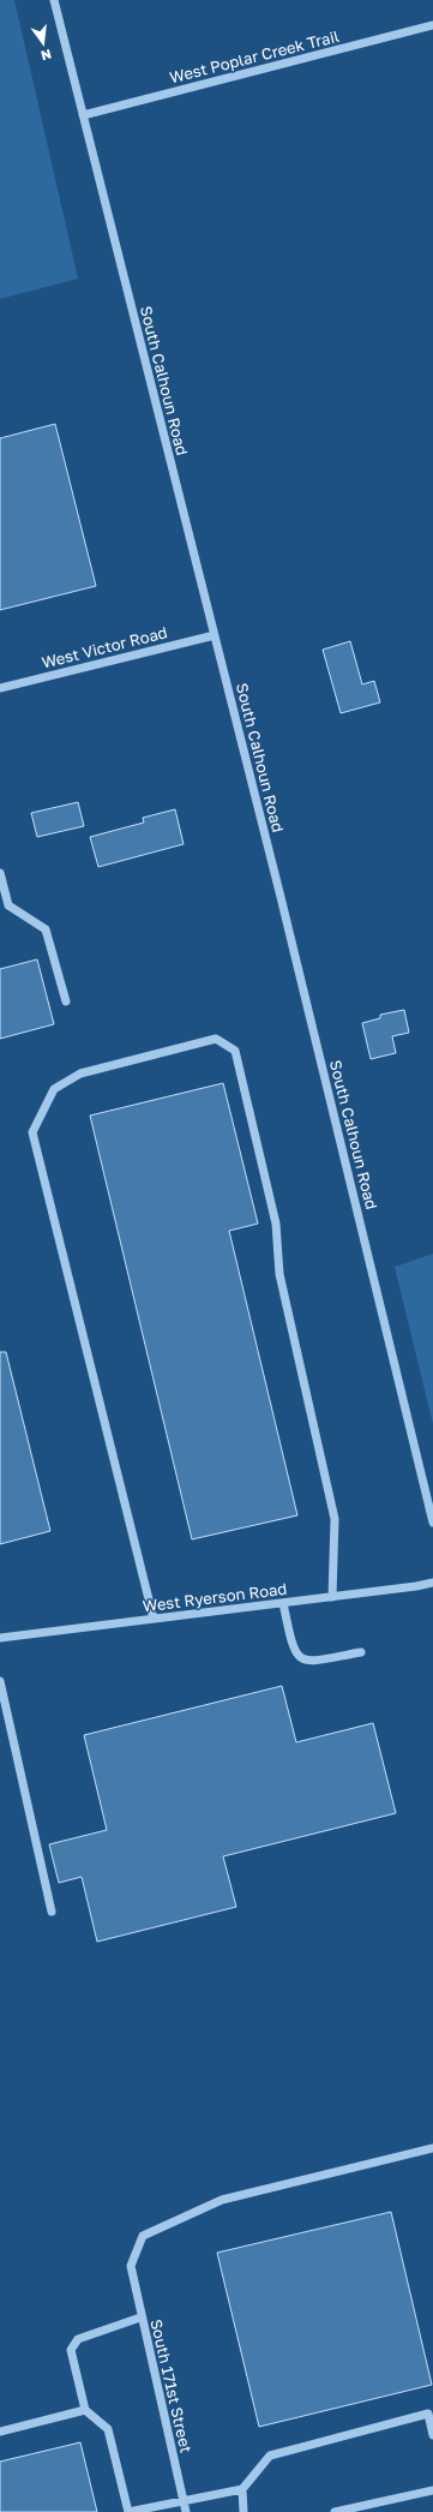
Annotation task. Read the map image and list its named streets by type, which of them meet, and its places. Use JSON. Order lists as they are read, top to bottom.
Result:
{
  "streets": {
    "street": [
      "West Poplar Creek Trail",
      "South Calhoun Road",
      "West Victor Road",
      "West Ryerson Road",
      "South 171st Street"
    ]
  },
  "crossings": [
    ["West Poplar Creek Trail", "South Calhoun Road"],
    ["South Calhoun Road", "West Victor Road"]
  ],
  "north": "bottom"
}
